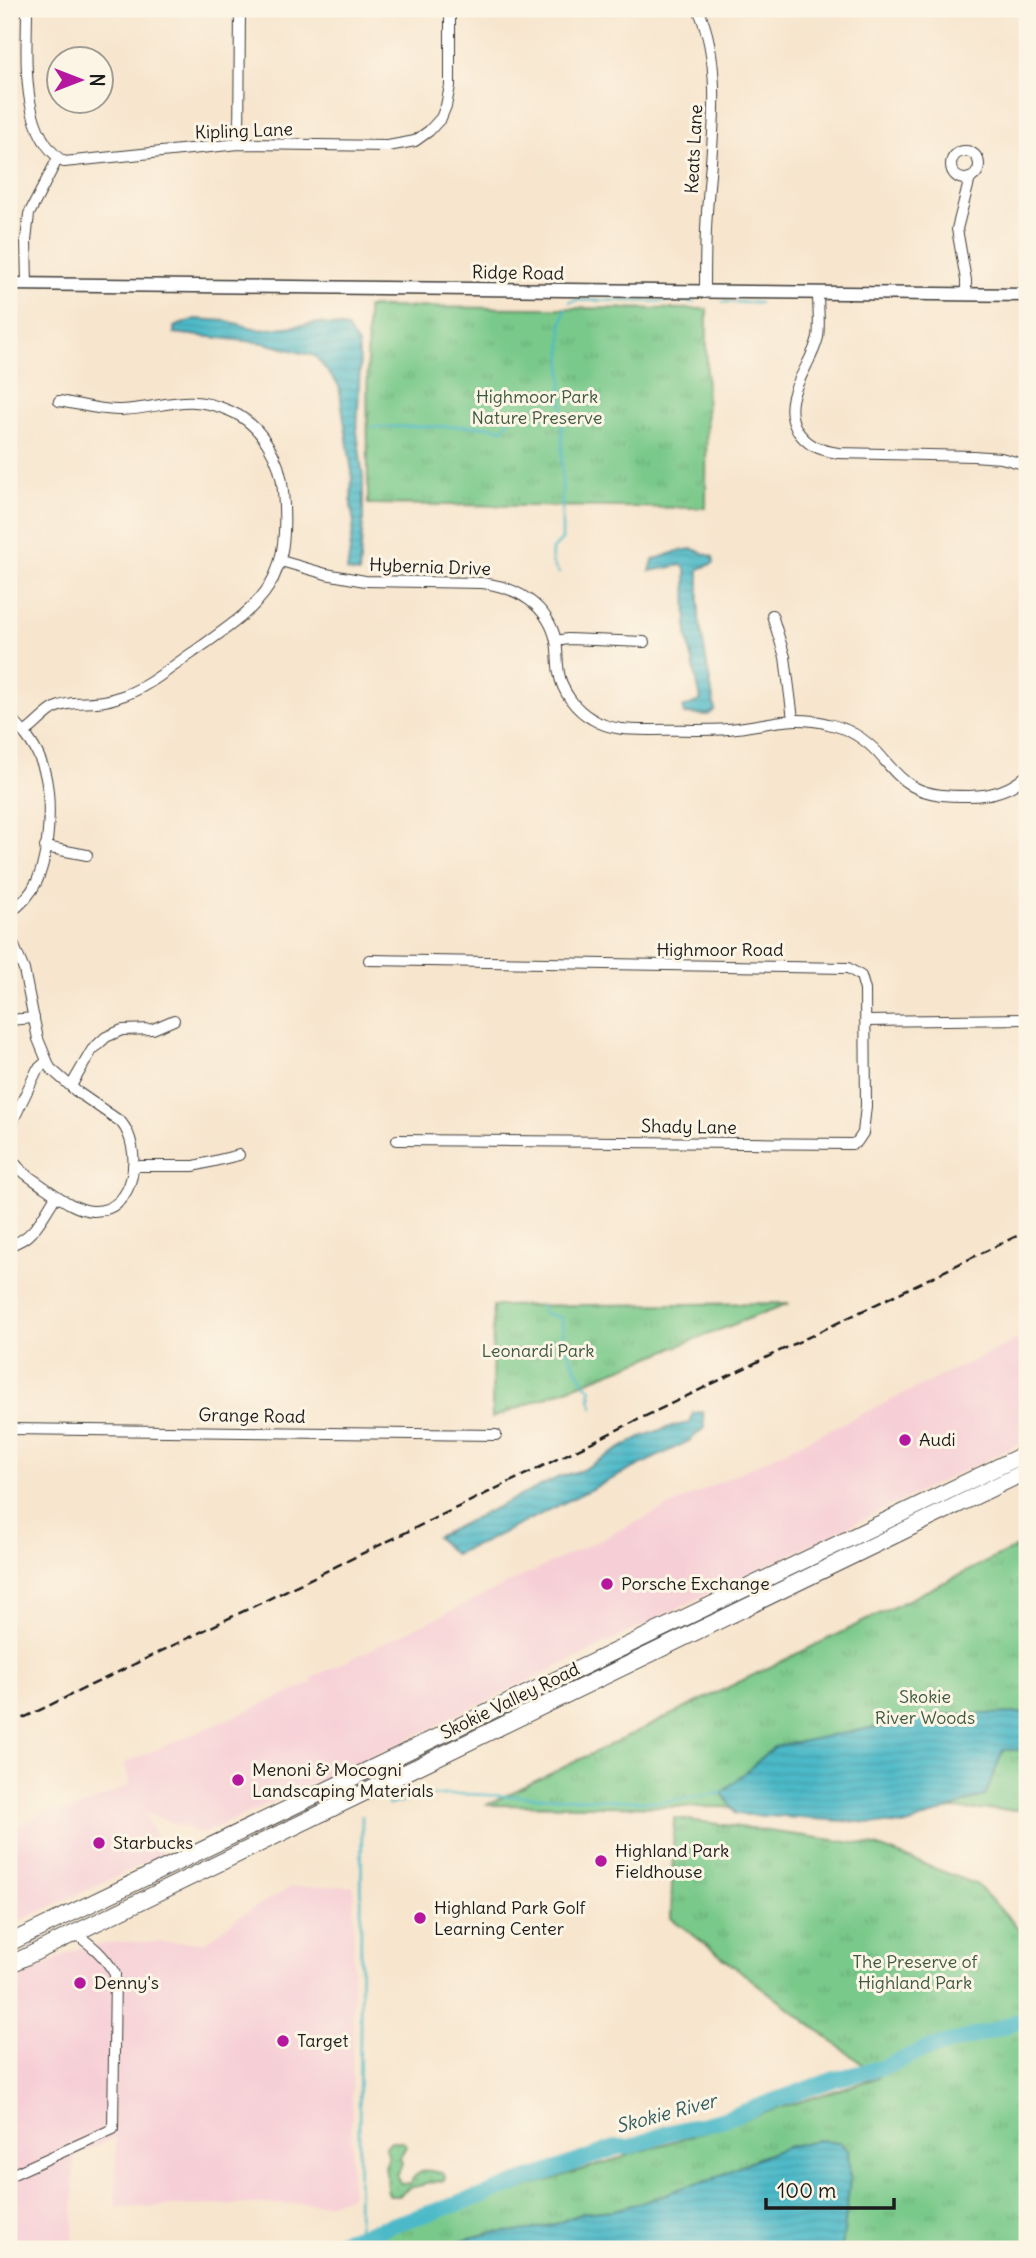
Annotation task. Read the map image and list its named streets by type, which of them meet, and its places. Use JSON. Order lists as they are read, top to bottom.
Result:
{
  "streets": {
    "highway": ["Skokie Valley Road"],
    "street": [
      "Kipling Lane",
      "Keats Lane",
      "Ridge Road",
      "Hybernia Drive",
      "Highmoor Road",
      "Shady Lane",
      "Grange Road"
    ]
  },
  "crossings": [
    ["Keats Lane", "Ridge Road"],
    ["Highmoor Road", "Shady Lane"]
  ],
  "water": ["Skokie River"],
  "parks": [
    "Highmoor Park Nature Preserve",
    "Leonardi Park",
    "Skokie River Woods",
    "The Preserve of Highland Park"
  ],
  "places": [
    "Audi",
    "Porsche Exchange",
    "Menoni & Mocogni Landscaping Materials",
    "Starbucks",
    "Highland Park Fieldhouse",
    "Highland Park Golf Learning Center",
    "Denny's",
    "Target"
  ],
  "scale_bar": "100 m",
  "north": "right"
}
